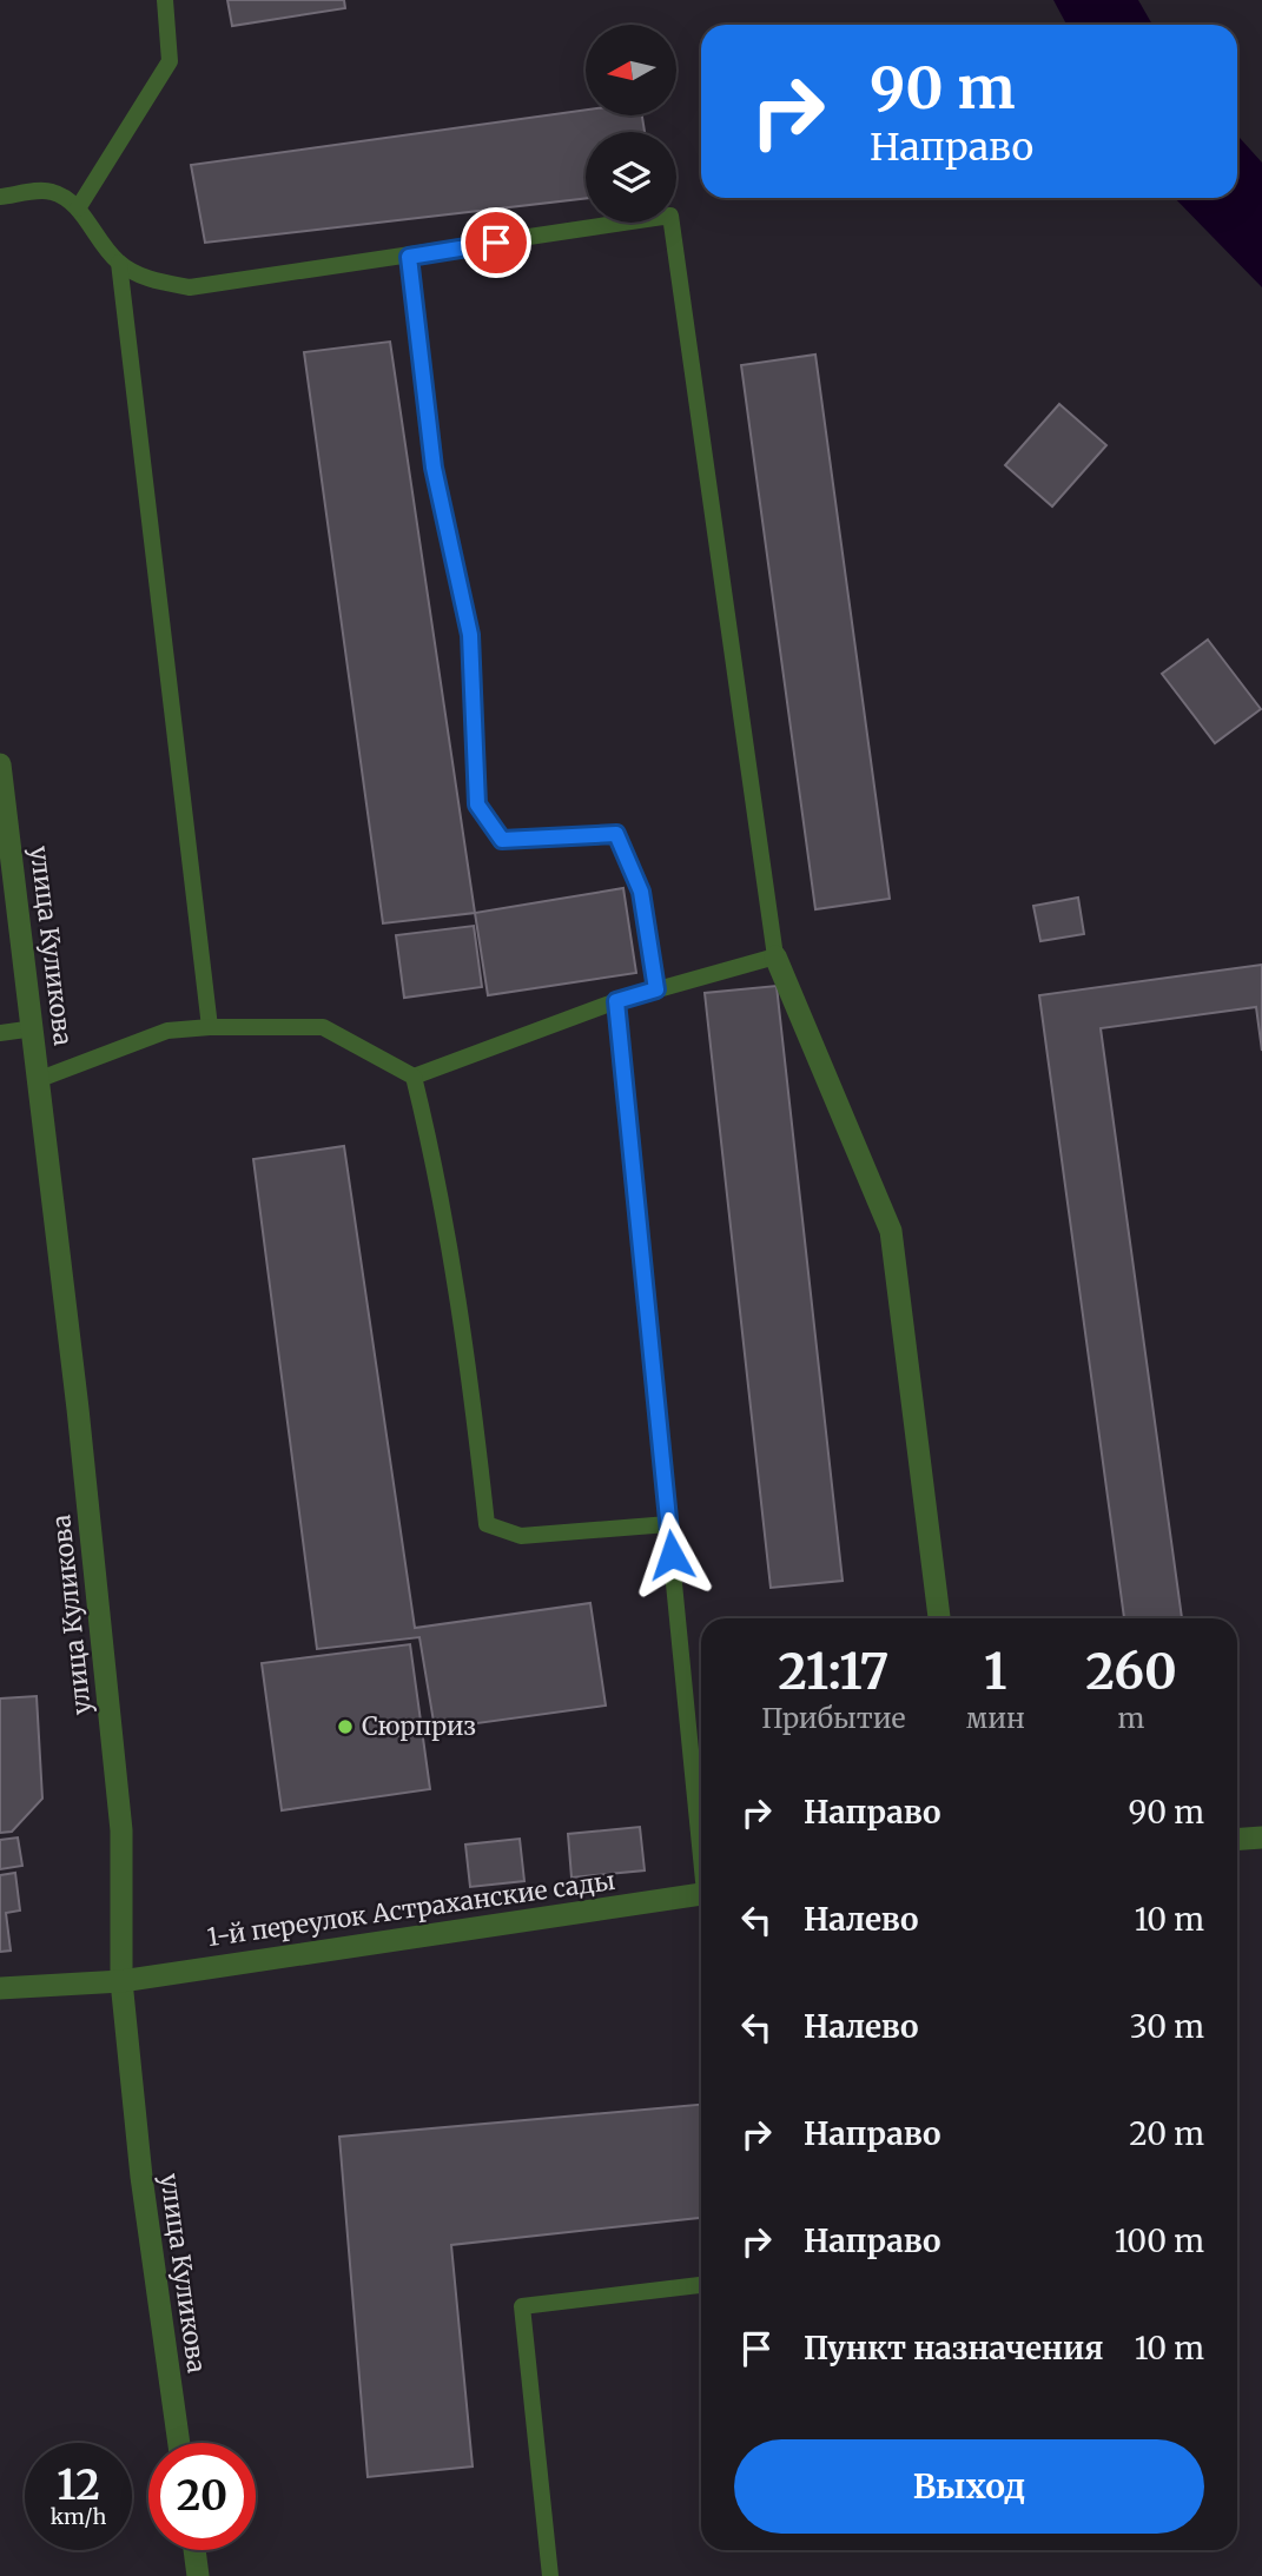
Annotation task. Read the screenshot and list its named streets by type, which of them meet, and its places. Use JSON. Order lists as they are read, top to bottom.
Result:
{
  "streets": {
    "street": ["улица Куликова", "1-й переулок Астраханские сады"]
  },
  "crossings": [
    ["улица Куликова", "1-й переулок Астраханские сады"]
  ],
  "places": ["Сюрприз"],
  "north": "left",
  "page": {
    "turn": ["90 m", "Направо"],
    "eta": [
      "21:17",
      "Прибытие",
      "1",
      "мин",
      "260",
      "m"
    ],
    "list": [
      {
        "name": "Направо",
        "value": "90 m"
      },
      {
        "name": "Налево",
        "value": "10 m"
      },
      {
        "name": "Налево",
        "value": "30 m"
      },
      {
        "name": "Направо",
        "value": "20 m"
      },
      {
        "name": "Направо",
        "value": "100 m"
      },
      {
        "name": "Пункт назначения",
        "value": "10 m"
      }
    ],
    "buttons": "Выход",
    "speed": "12 km/h",
    "limit": "20"
  }
}
